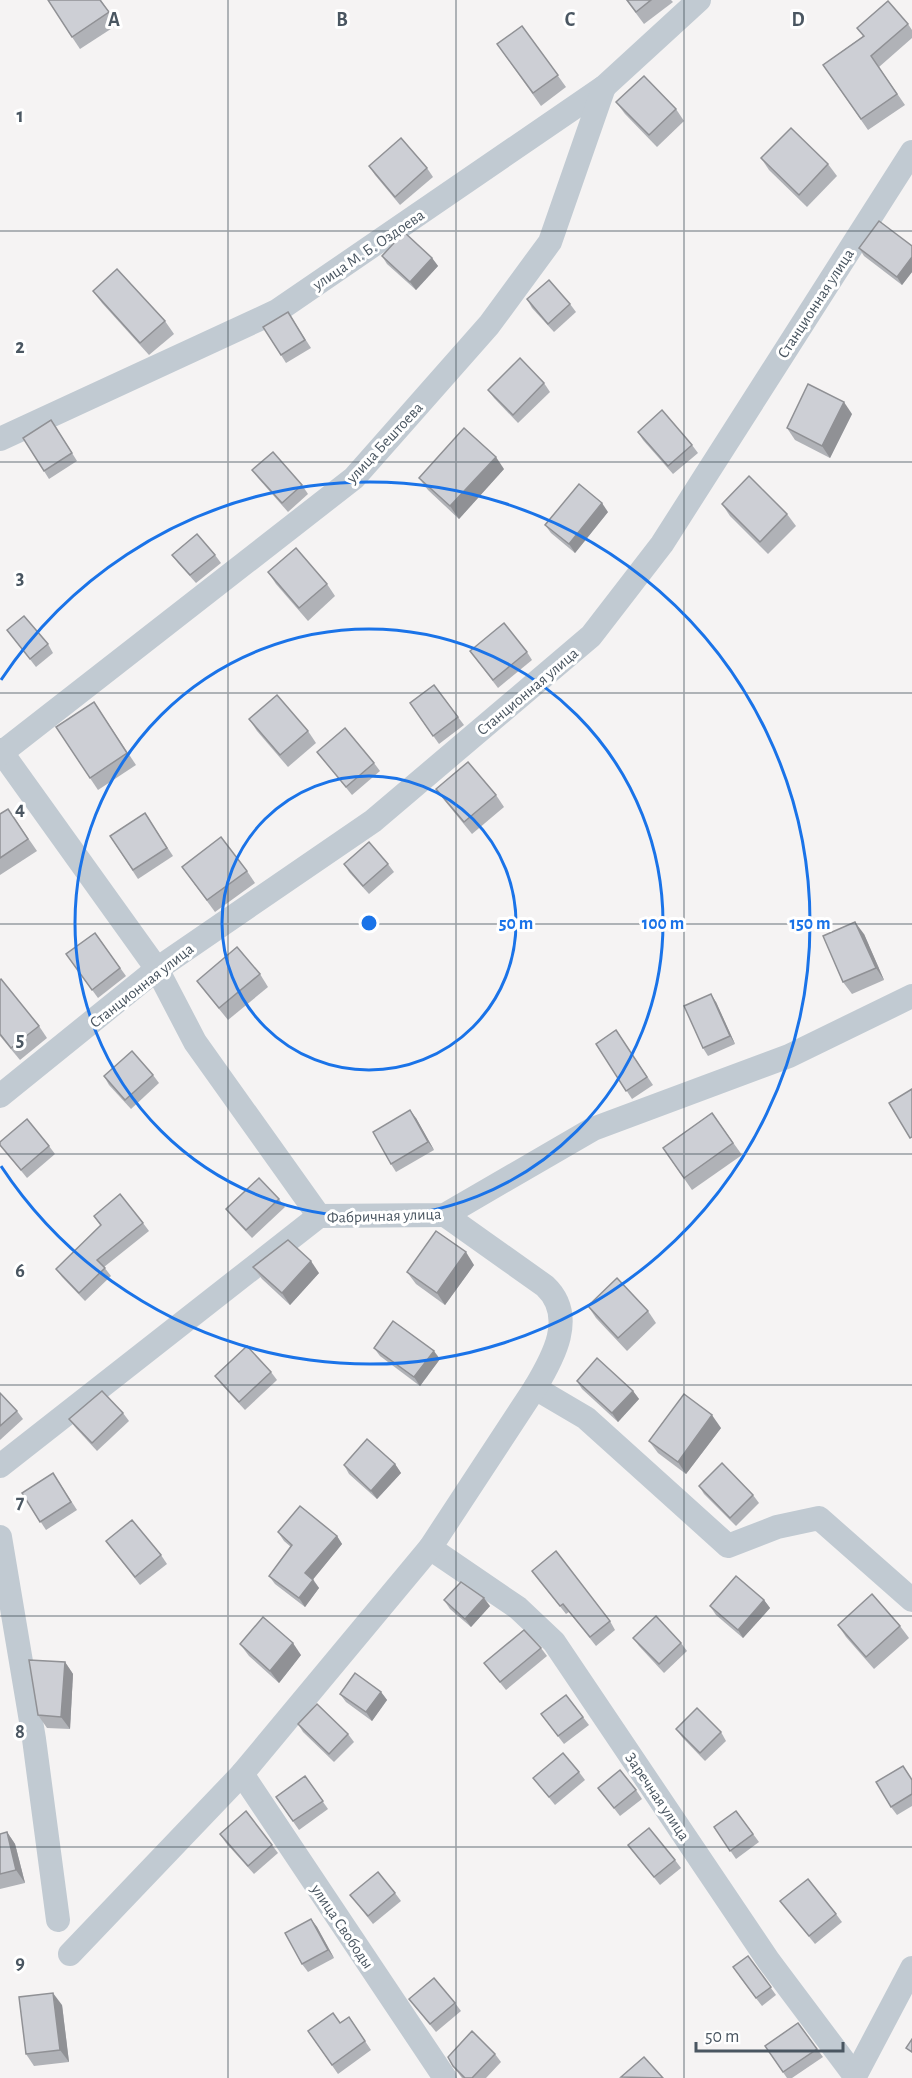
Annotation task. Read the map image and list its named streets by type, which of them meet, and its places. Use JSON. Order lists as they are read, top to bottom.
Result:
{
  "streets": {
    "street": [
      "улица М. Б. Оздоева",
      "Станционная улица",
      "улица Бештоева",
      "Фабричная улица",
      "Заречная улица",
      "улица Свободы"
    ]
  },
  "crossings": [
    ["улица М. Б. Оздоева", "улица Бештоева"]
  ],
  "scale_bar": "50 m",
  "grid": {
    "columns": [
      "A",
      "B",
      "C",
      "D"
    ],
    "rows": [
      "1",
      "2",
      "3",
      "4",
      "5",
      "6",
      "7",
      "8",
      "9"
    ]
  },
  "rings": ["50 m", "100 m", "150 m"]
}
